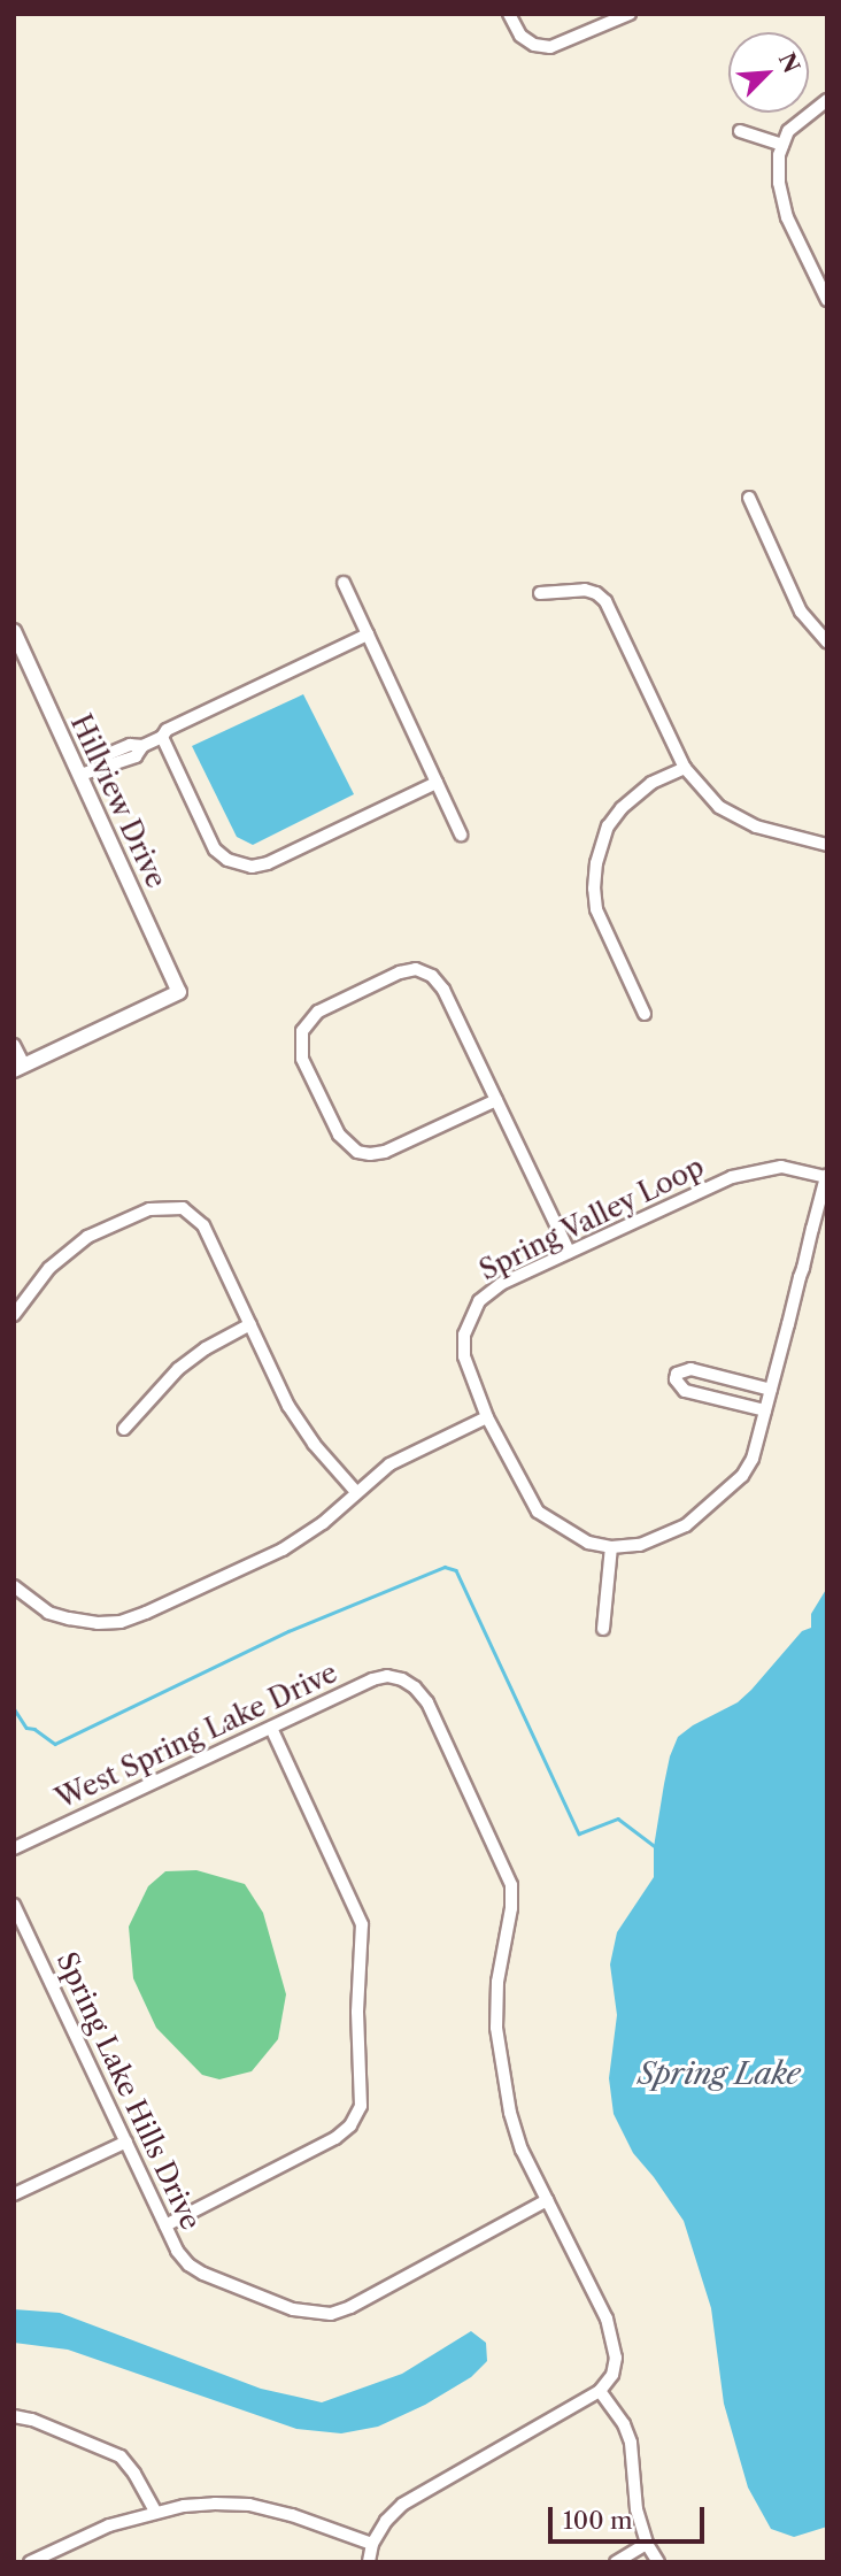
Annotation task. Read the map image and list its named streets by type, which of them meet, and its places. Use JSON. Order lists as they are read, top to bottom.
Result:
{
  "streets": {
    "street": [
      "Hillview Drive",
      "Spring Valley Loop",
      "West Spring Lake Drive",
      "Spring Lake Hills Drive"
    ]
  },
  "crossings": [
    ["West Spring Lake Drive", "Spring Lake Hills Drive"]
  ],
  "water": ["Spring Lake"],
  "scale_bar": "100 m",
  "north": "top right"
}
